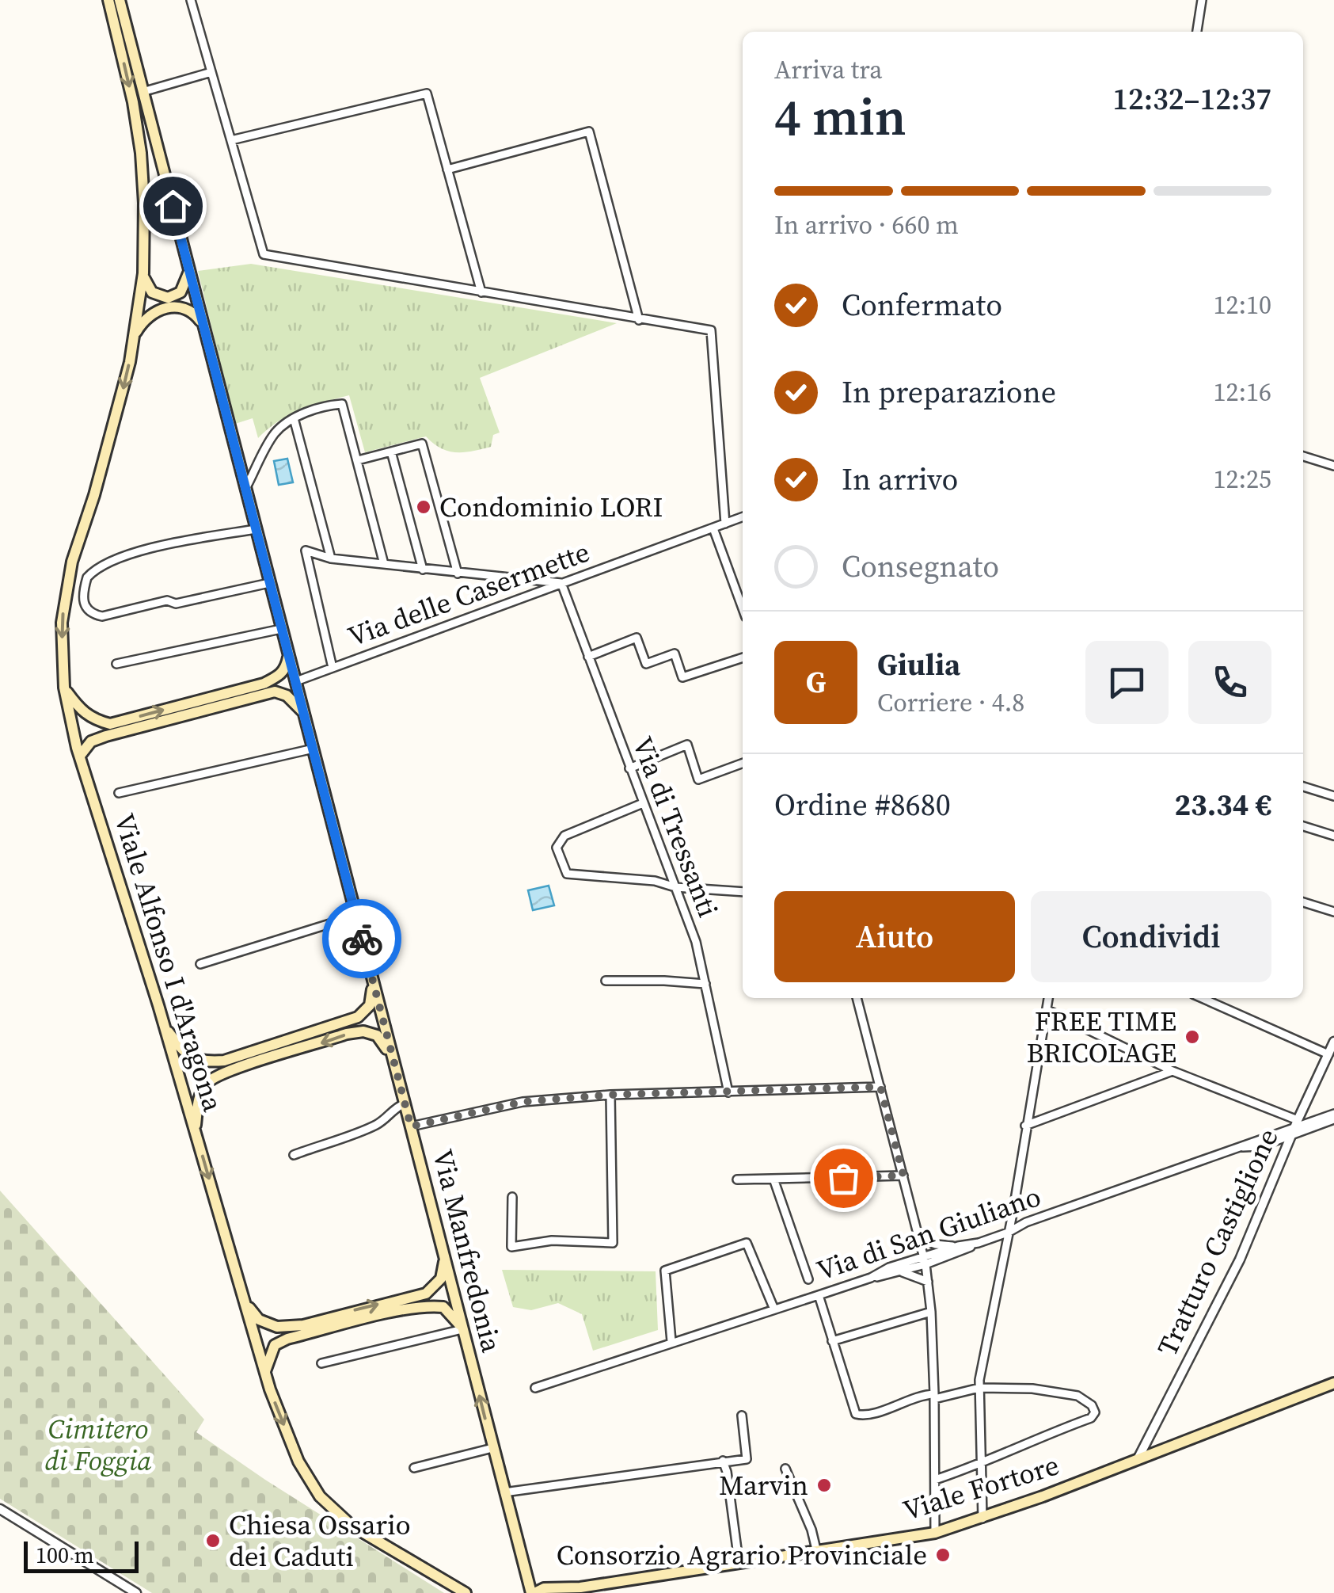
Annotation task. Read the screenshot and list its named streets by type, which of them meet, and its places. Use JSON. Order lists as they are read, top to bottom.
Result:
{
  "streets": {
    "main road": ["Viale Alfonso I d'Aragona", "Via Manfredonia", "Viale Fortore"],
    "street": [
      "Via delle Casermette",
      "Via di Tressanti",
      "Via di San Giuliano",
      "Tratturo Castiglione"
    ]
  },
  "crossings": [
    ["Via delle Casermette", "Via di Tressanti"],
    ["Via delle Casermette", "Via Manfredonia"],
    ["Viale Alfonso I d'Aragona", "Via Manfredonia"],
    ["Via di San Giuliano", "Tratturo Castiglione"],
    ["Tratturo Castiglione", "Viale Fortore"],
    ["Via Manfredonia", "Viale Fortore"]
  ],
  "one_way": ["Viale Alfonso I d'Aragona"],
  "parks": ["Cimitero di Foggia"],
  "places": [
    "Condominio LORI",
    "FREE TIME BRICOLAGE",
    "Marvin",
    "Chiesa Ossario dei Caduti",
    "Consorzio Agrario Provinciale"
  ],
  "scale_bar": "100 m",
  "page": {
    "heading": ["4 min", "Arriva tra", "12:32–12:37"],
    "panel": [
      "Giulia",
      "Corriere · 4.8",
      "Ordine #8680",
      "23.34 €"
    ],
    "bar": "In arrivo · 660 m",
    "list": [
      ["Confermato", "12:10"],
      ["In preparazione", "12:16"],
      ["In arrivo", "12:25"],
      "Consegnato"
    ],
    "round": "G",
    "buttons": ["Aiuto", "Condividi"],
    "scale": "100 m"
  }
}
